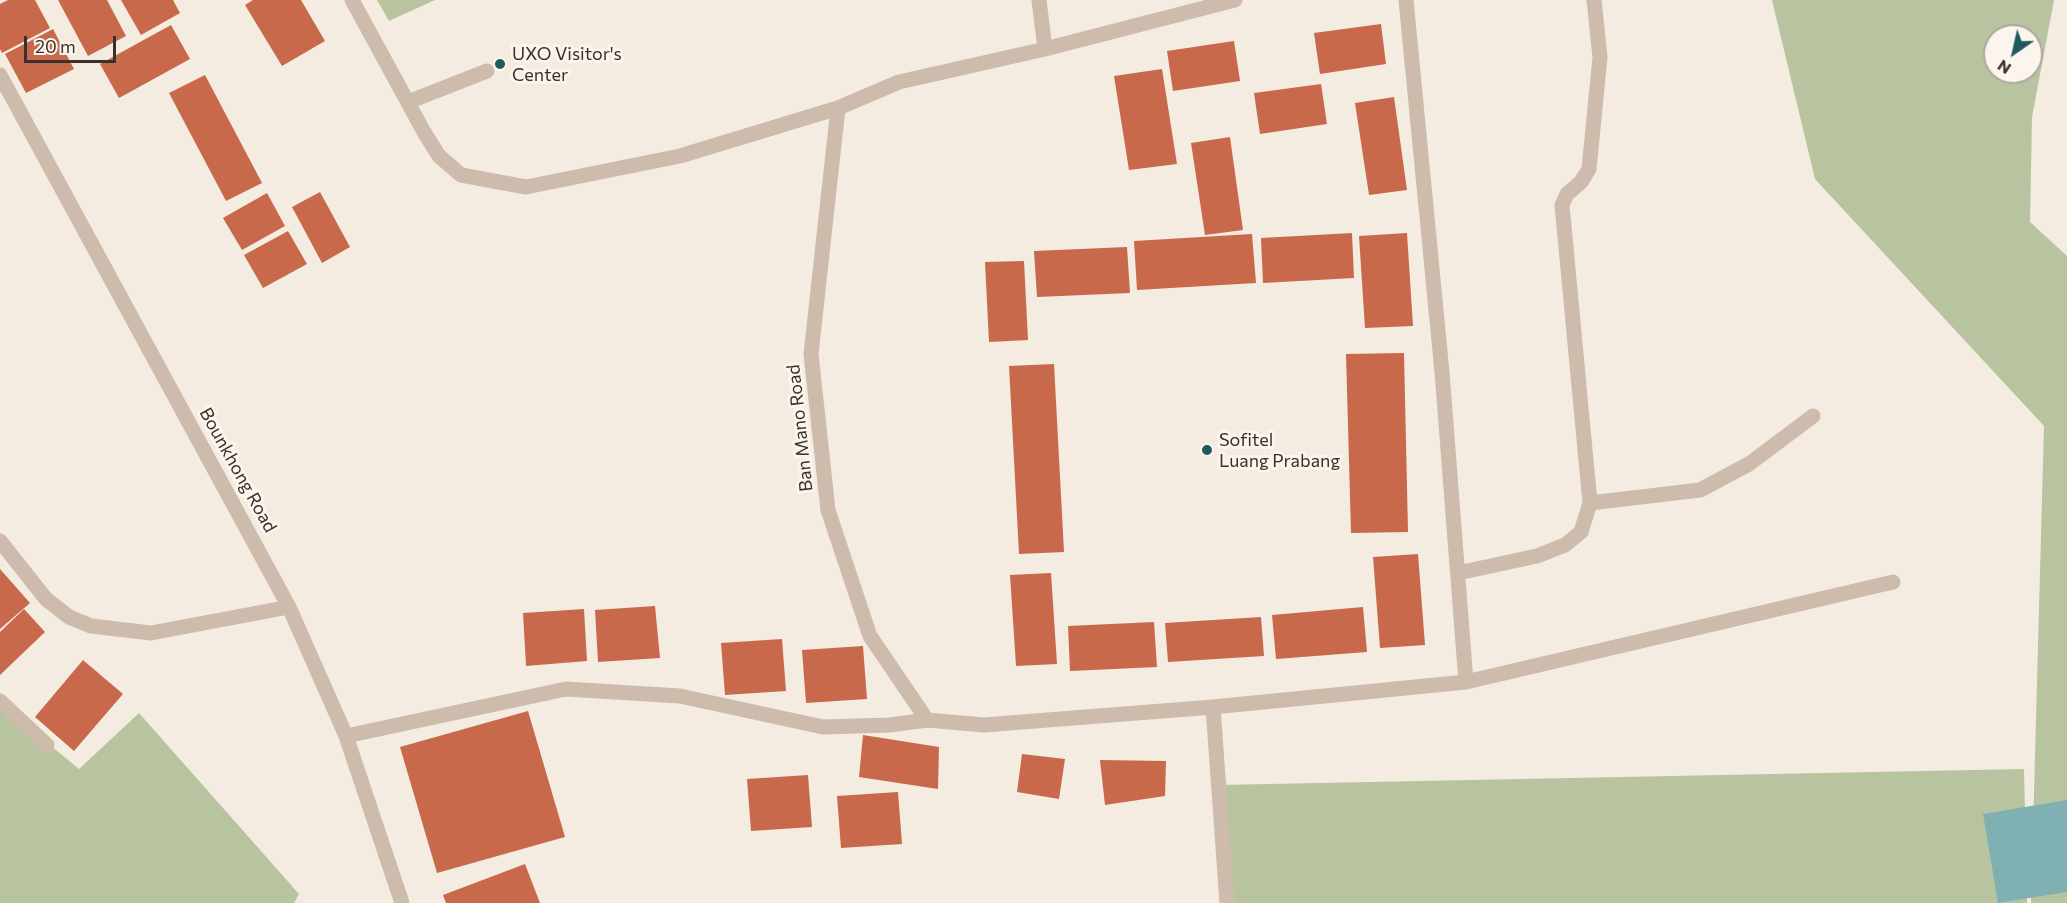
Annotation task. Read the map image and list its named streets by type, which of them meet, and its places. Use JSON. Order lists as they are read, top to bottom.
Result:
{
  "streets": {
    "street": ["Ban Mano Road", "Bounkhong Road"]
  },
  "places": ["UXO Visitor's Center", "Sofitel Luang Prabang"],
  "scale_bar": "20 m",
  "north": "bottom left"
}
